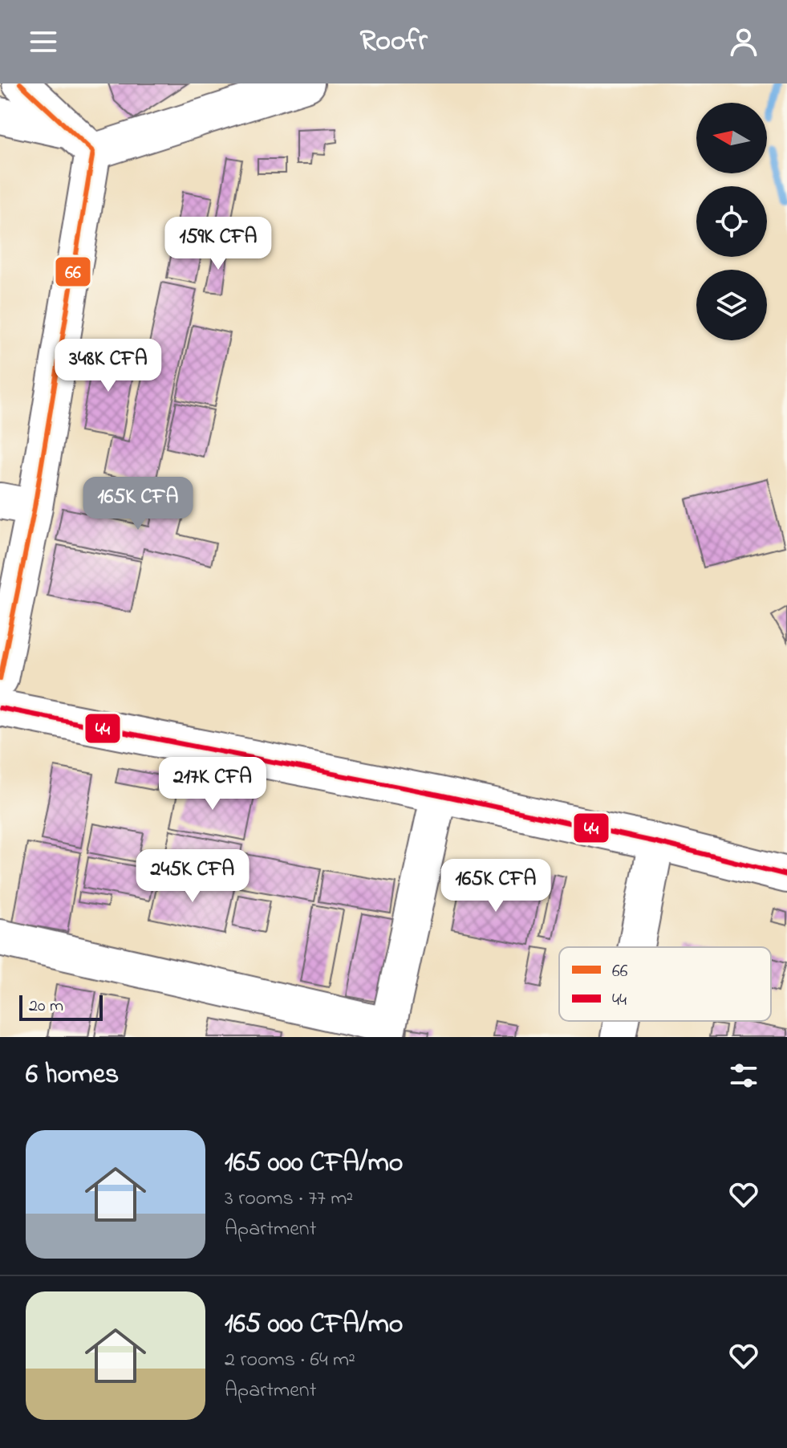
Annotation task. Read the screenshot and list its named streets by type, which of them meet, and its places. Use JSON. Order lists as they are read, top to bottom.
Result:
{
  "lines": ["transit line 66", "transit line 44"],
  "legend": ["66", "44"],
  "scale_bar": "20 m",
  "north": "left",
  "page": {
    "header": "Roofr",
    "price": [
      "159K CFA",
      "348K CFA",
      "165K CFA",
      "217K CFA",
      "245K CFA",
      "165K CFA"
    ],
    "scale": "20 m",
    "heading": "6 homes",
    "list": [
      {
        "name": "165 000 CFA/mo",
        "note": "3 rooms · 77 m² · Apartment"
      },
      {
        "name": "165 000 CFA/mo",
        "note": "2 rooms · 64 m² · Apartment"
      }
    ]
  }
}
